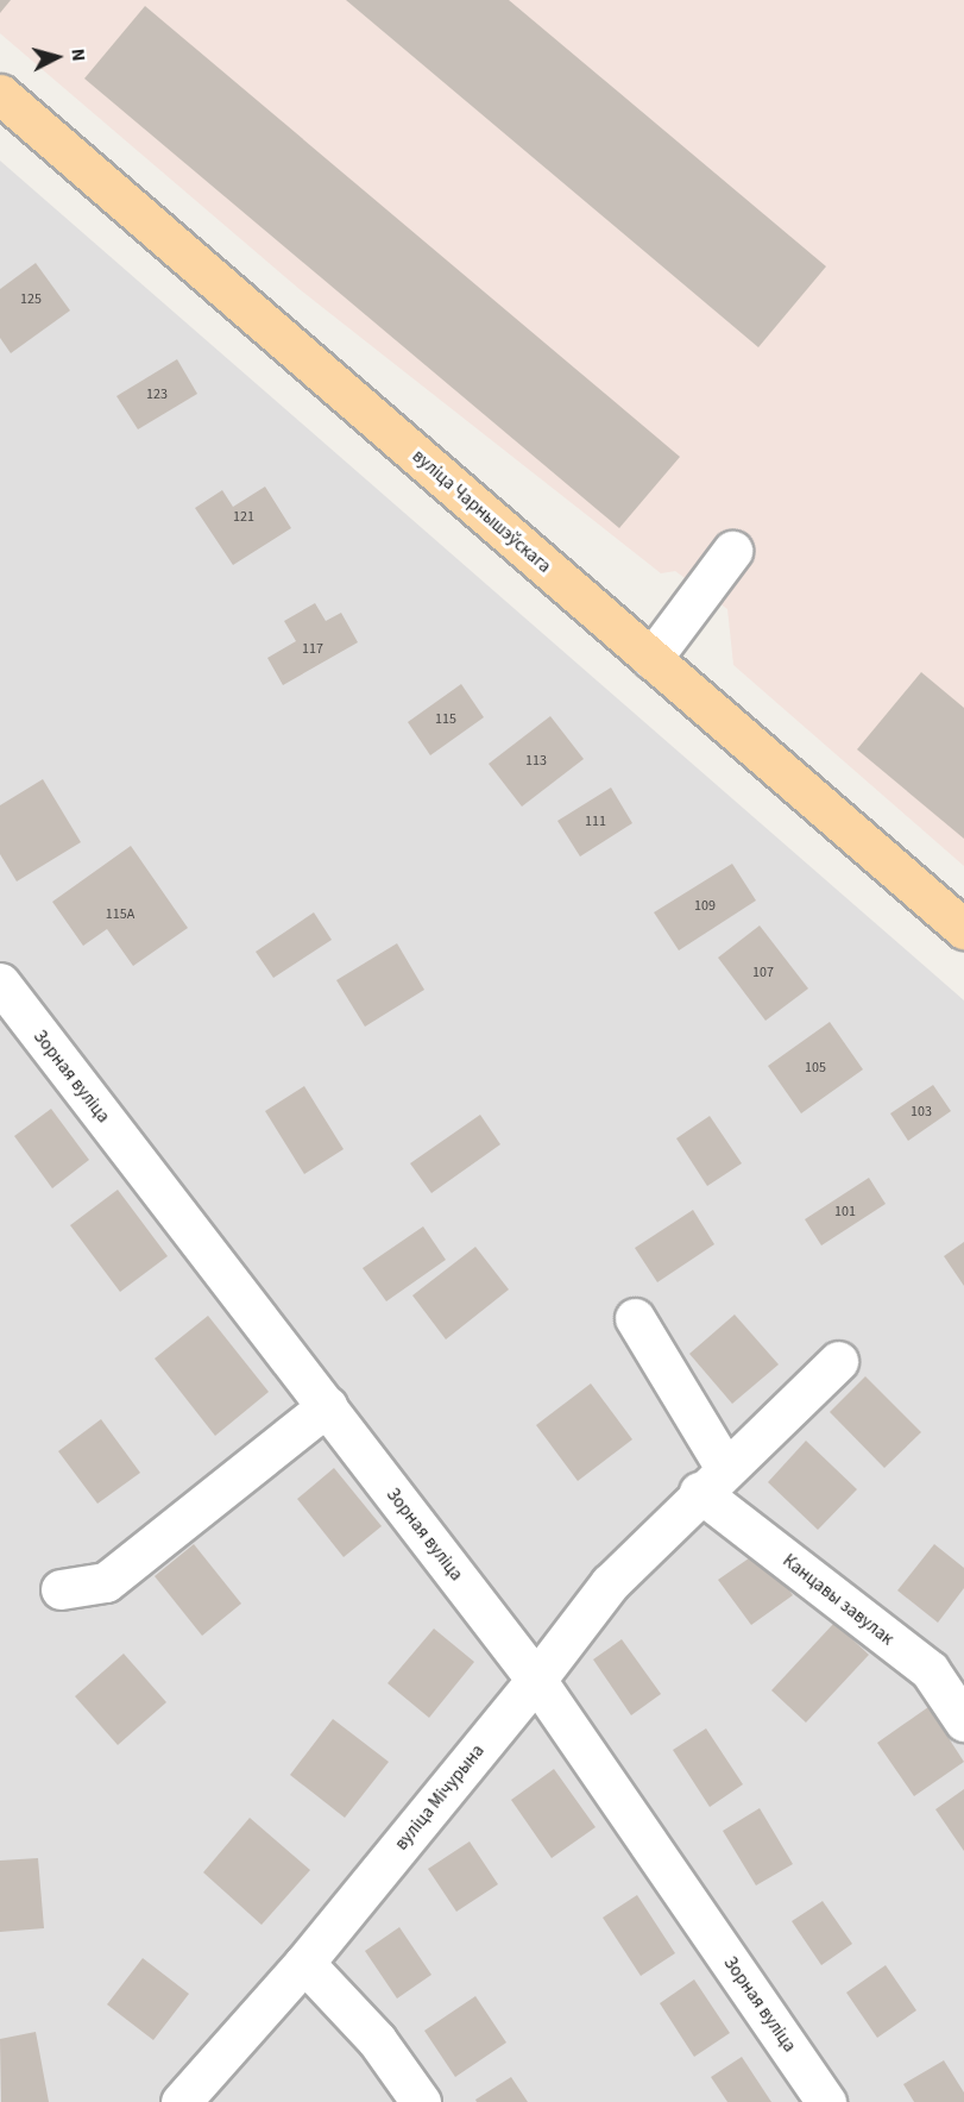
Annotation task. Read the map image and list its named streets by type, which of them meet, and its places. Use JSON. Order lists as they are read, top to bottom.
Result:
{
  "streets": {
    "main road": ["вуліца Чарнышэўскага"],
    "street": ["Зорная вуліца", "Канцавы завулак", "вуліца Мічурына"]
  },
  "crossings": [
    ["Зорная вуліца", "вуліца Мічурына"],
    ["Канцавы завулак", "вуліца Мічурына"]
  ],
  "house_numbers": [
    "125",
    "123",
    "121",
    "117",
    "115",
    "113",
    "111",
    "109",
    "115А",
    "107",
    "105",
    "103",
    "101"
  ],
  "north": "right"
}
